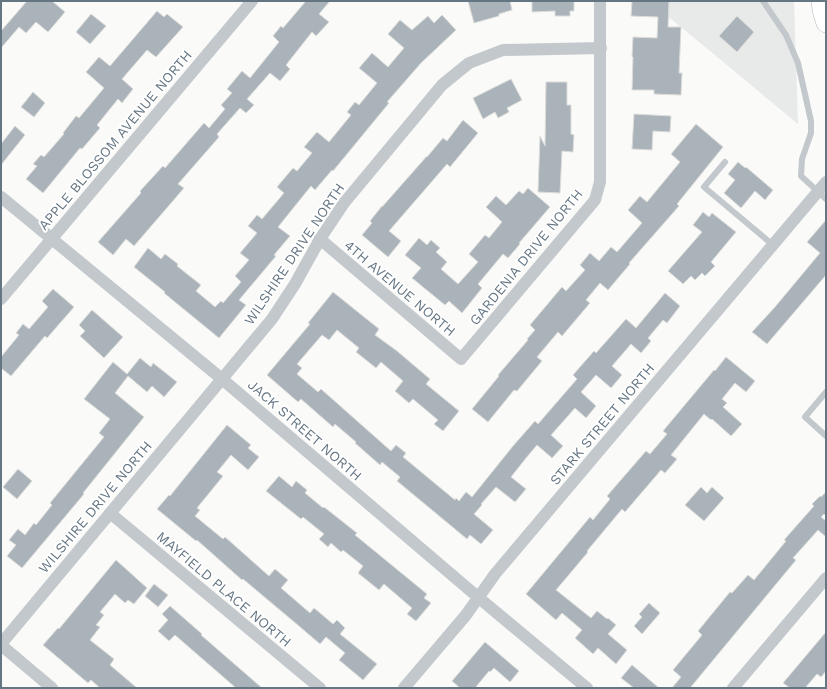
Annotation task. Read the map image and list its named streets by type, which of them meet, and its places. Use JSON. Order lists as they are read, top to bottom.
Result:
{
  "streets": {
    "street": [
      "APPLE BLOSSOM AVENUE NORTH",
      "WILSHIRE DRIVE NORTH",
      "GARDENIA DRIVE NORTH",
      "4TH AVENUE NORTH",
      "STARK STREET NORTH",
      "JACK STREET NORTH",
      "MAYFIELD PLACE NORTH"
    ]
  },
  "crossings": [
    ["APPLE BLOSSOM AVENUE NORTH", "JACK STREET NORTH"],
    ["WILSHIRE DRIVE NORTH", "GARDENIA DRIVE NORTH"],
    ["WILSHIRE DRIVE NORTH", "4TH AVENUE NORTH"],
    ["WILSHIRE DRIVE NORTH", "JACK STREET NORTH"],
    ["WILSHIRE DRIVE NORTH", "MAYFIELD PLACE NORTH"],
    ["GARDENIA DRIVE NORTH", "4TH AVENUE NORTH"],
    ["STARK STREET NORTH", "JACK STREET NORTH"]
  ]
}
